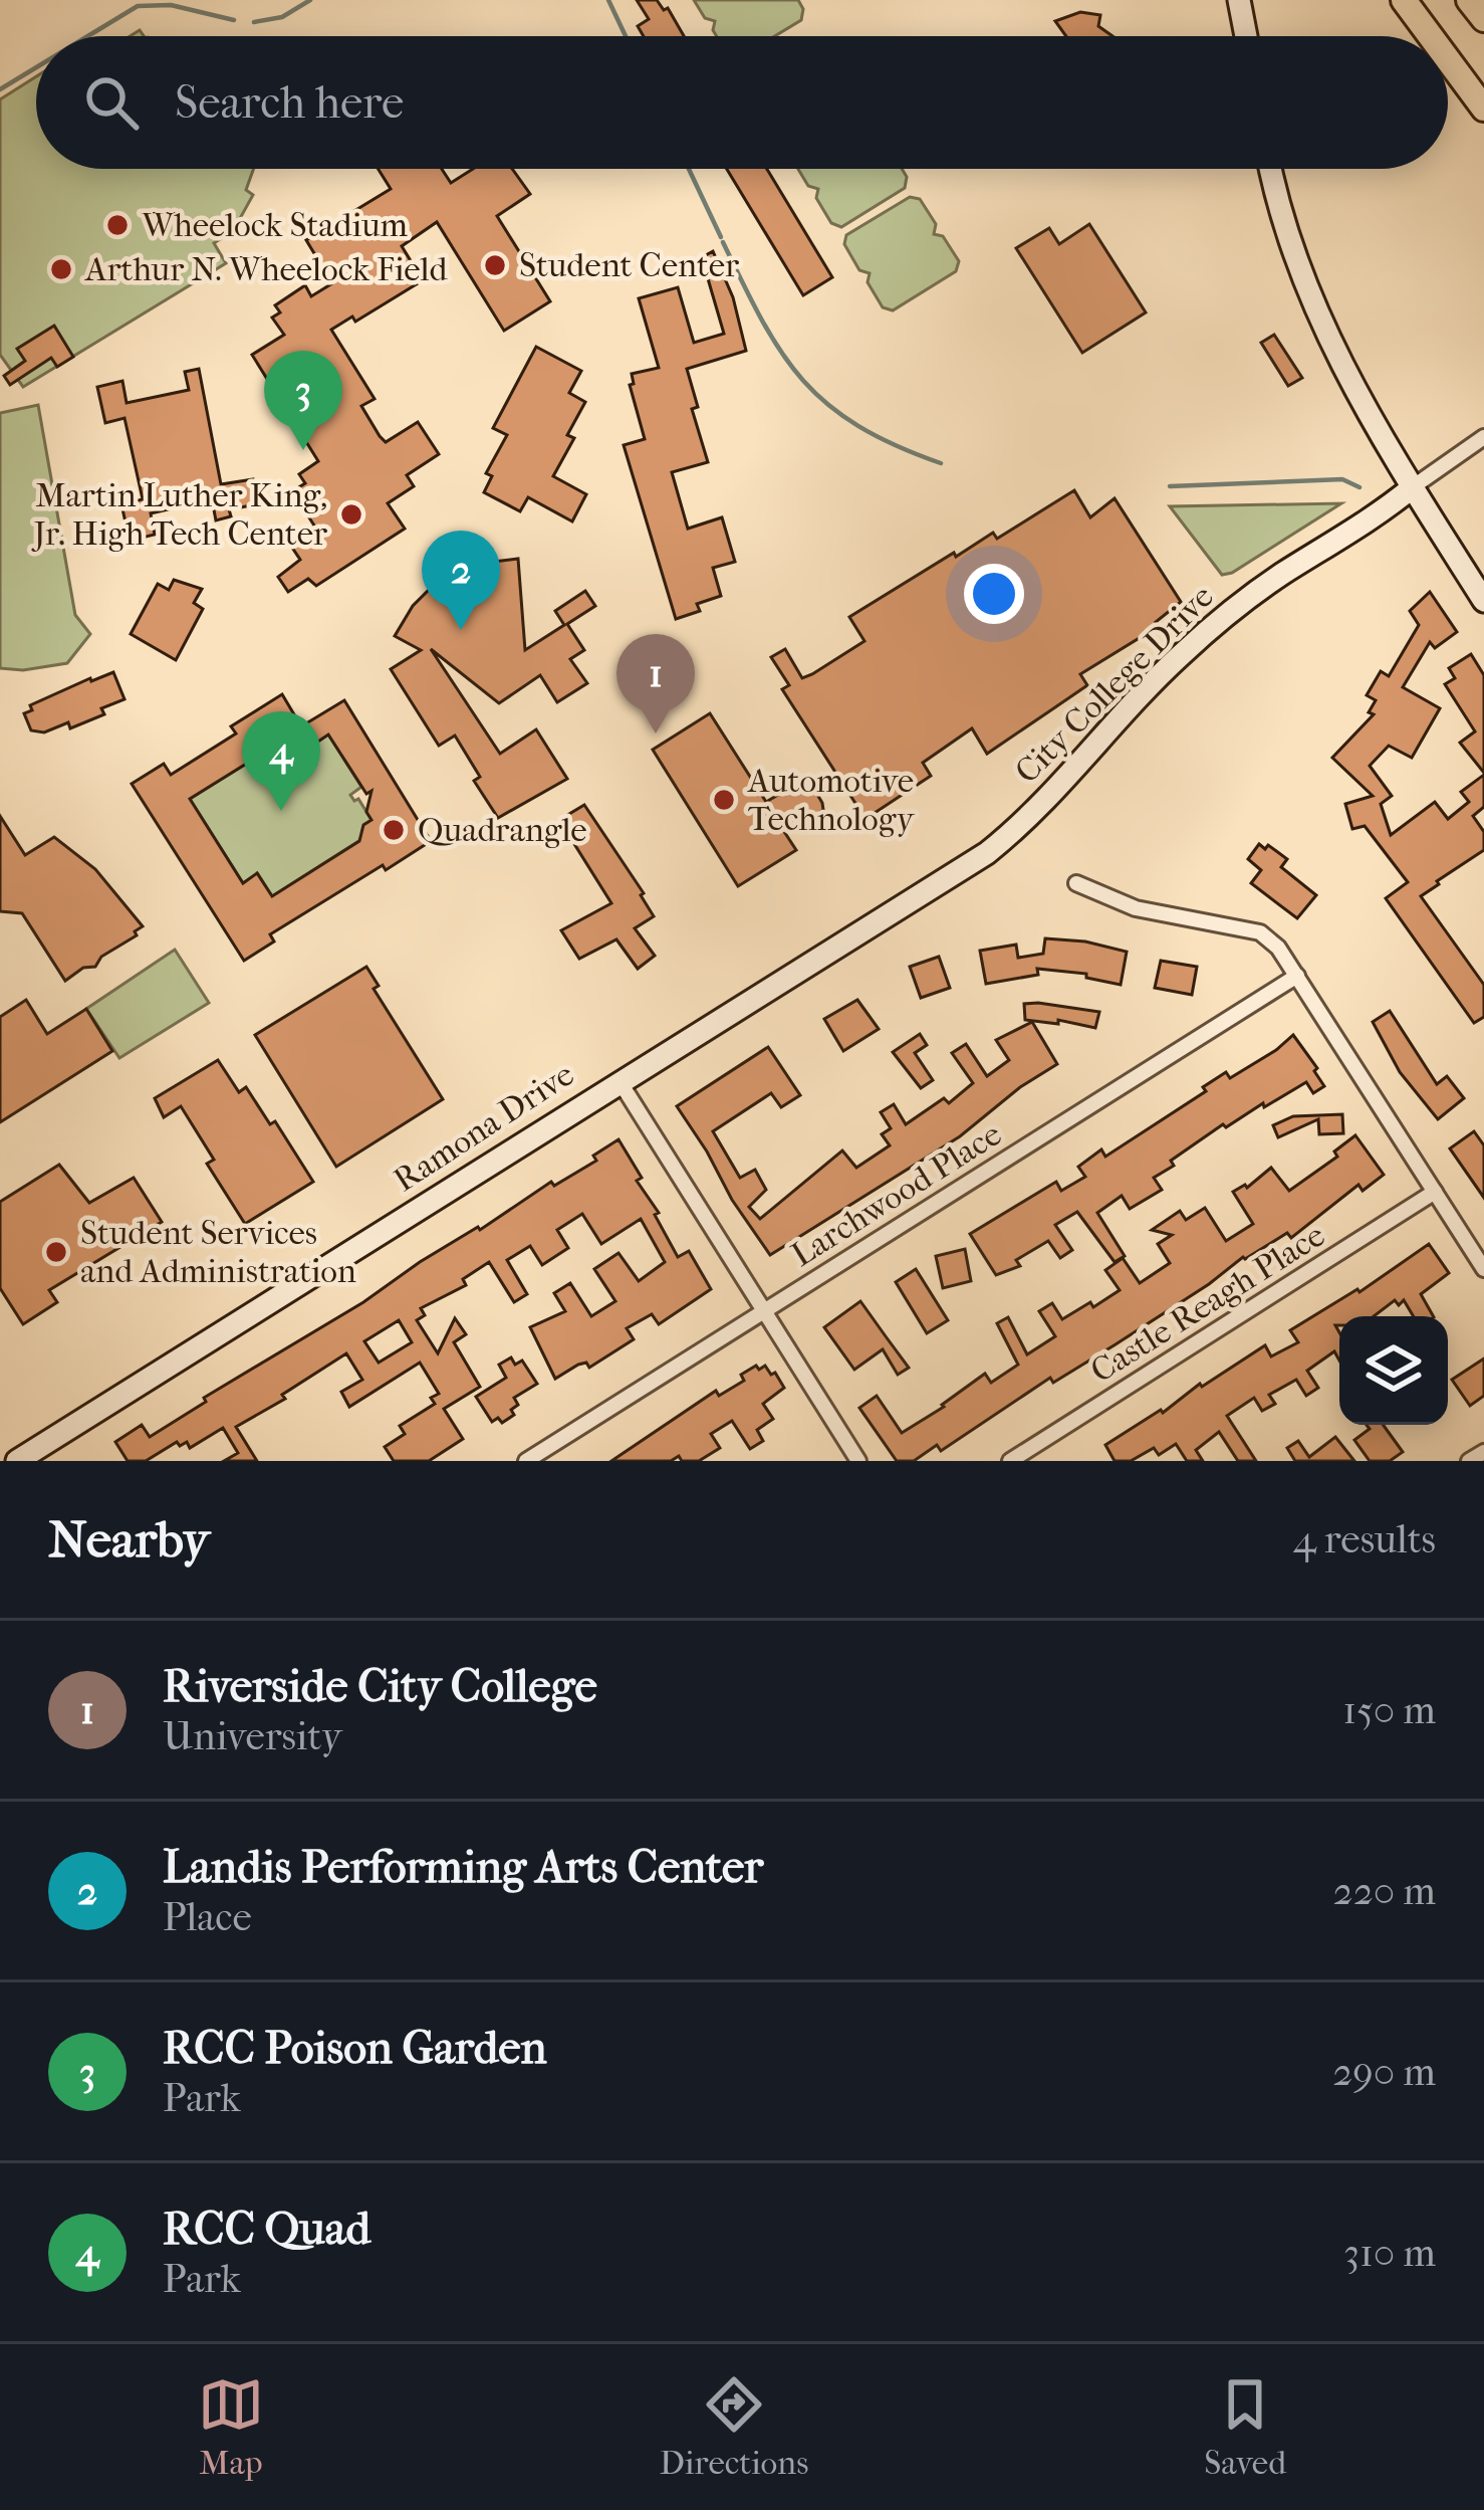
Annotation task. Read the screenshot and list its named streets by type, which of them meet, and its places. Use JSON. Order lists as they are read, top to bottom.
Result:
{
  "streets": {
    "street": [
      "City College Drive",
      "Ramona Drive",
      "Larchwood Place",
      "Castle Reagh Place"
    ]
  },
  "crossings": [
    ["City College Drive", "Ramona Drive"]
  ],
  "places": [
    "Wheelock Stadium",
    "Student Center",
    "Arthur N. Wheelock Field",
    "Martin Luther King, Jr. High Tech Center",
    "Automotive Technology",
    "Quadrangle",
    "Student Services and Administration"
  ],
  "page": {
    "search": "Search here",
    "pins": [
      "3",
      "2",
      "1",
      "4"
    ],
    "heading": ["Nearby", "4 results"],
    "list": [
      {
        "mark": "1",
        "name": "Riverside City College",
        "note": "University",
        "value": "150 m"
      },
      {
        "mark": "2",
        "name": "Landis Performing Arts Center",
        "note": "Place",
        "value": "220 m"
      },
      {
        "mark": "3",
        "name": "RCC Poison Garden",
        "note": "Park",
        "value": "290 m"
      },
      {
        "mark": "4",
        "name": "RCC Quad",
        "note": "Park",
        "value": "310 m"
      }
    ],
    "nav": ["Map", "Directions", "Saved"]
  }
}
